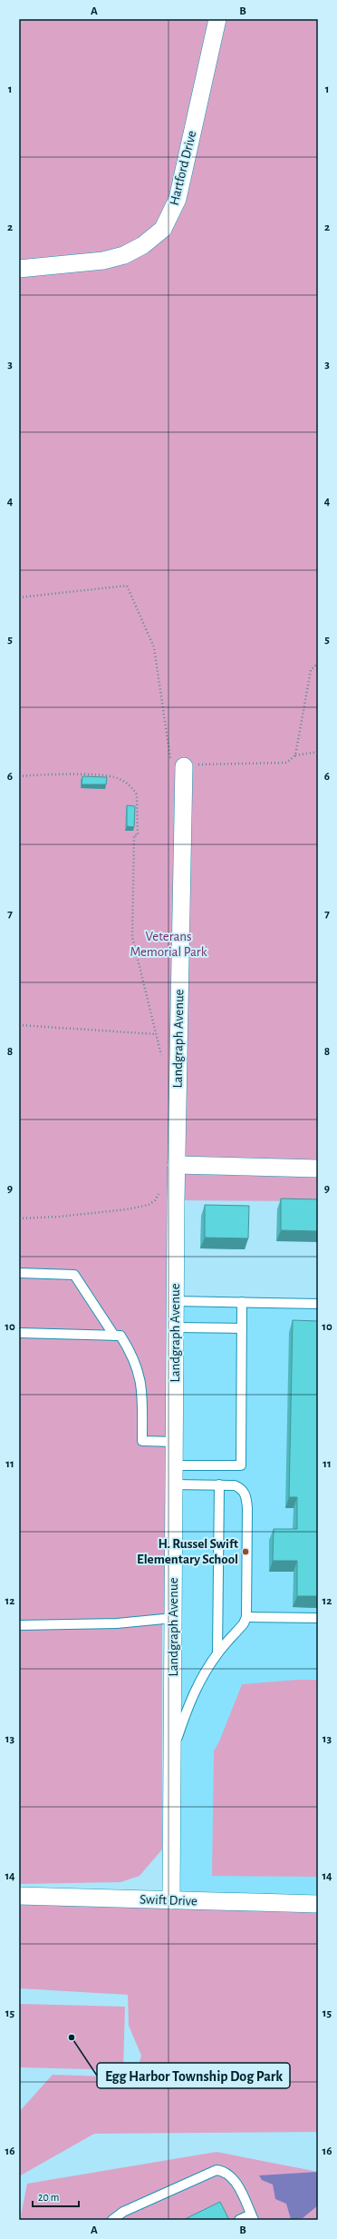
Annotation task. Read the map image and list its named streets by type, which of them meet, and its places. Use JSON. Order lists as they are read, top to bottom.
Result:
{
  "streets": {
    "street": ["Hartford Drive", "Landgraph Avenue", "Swift Drive"]
  },
  "crossings": [
    ["Landgraph Avenue", "Swift Drive"]
  ],
  "parks": ["Veterans Memorial Park"],
  "places": ["H. Russel Swift Elementary School", "Egg Harbor Township Dog Park"],
  "scale_bar": "20 m",
  "grid": {
    "columns": ["A", "B"],
    "rows": [
      "1",
      "2",
      "3",
      "4",
      "5",
      "6",
      "7",
      "8",
      "9",
      "10",
      "11",
      "12",
      "13",
      "14",
      "15",
      "16"
    ]
  }
}
